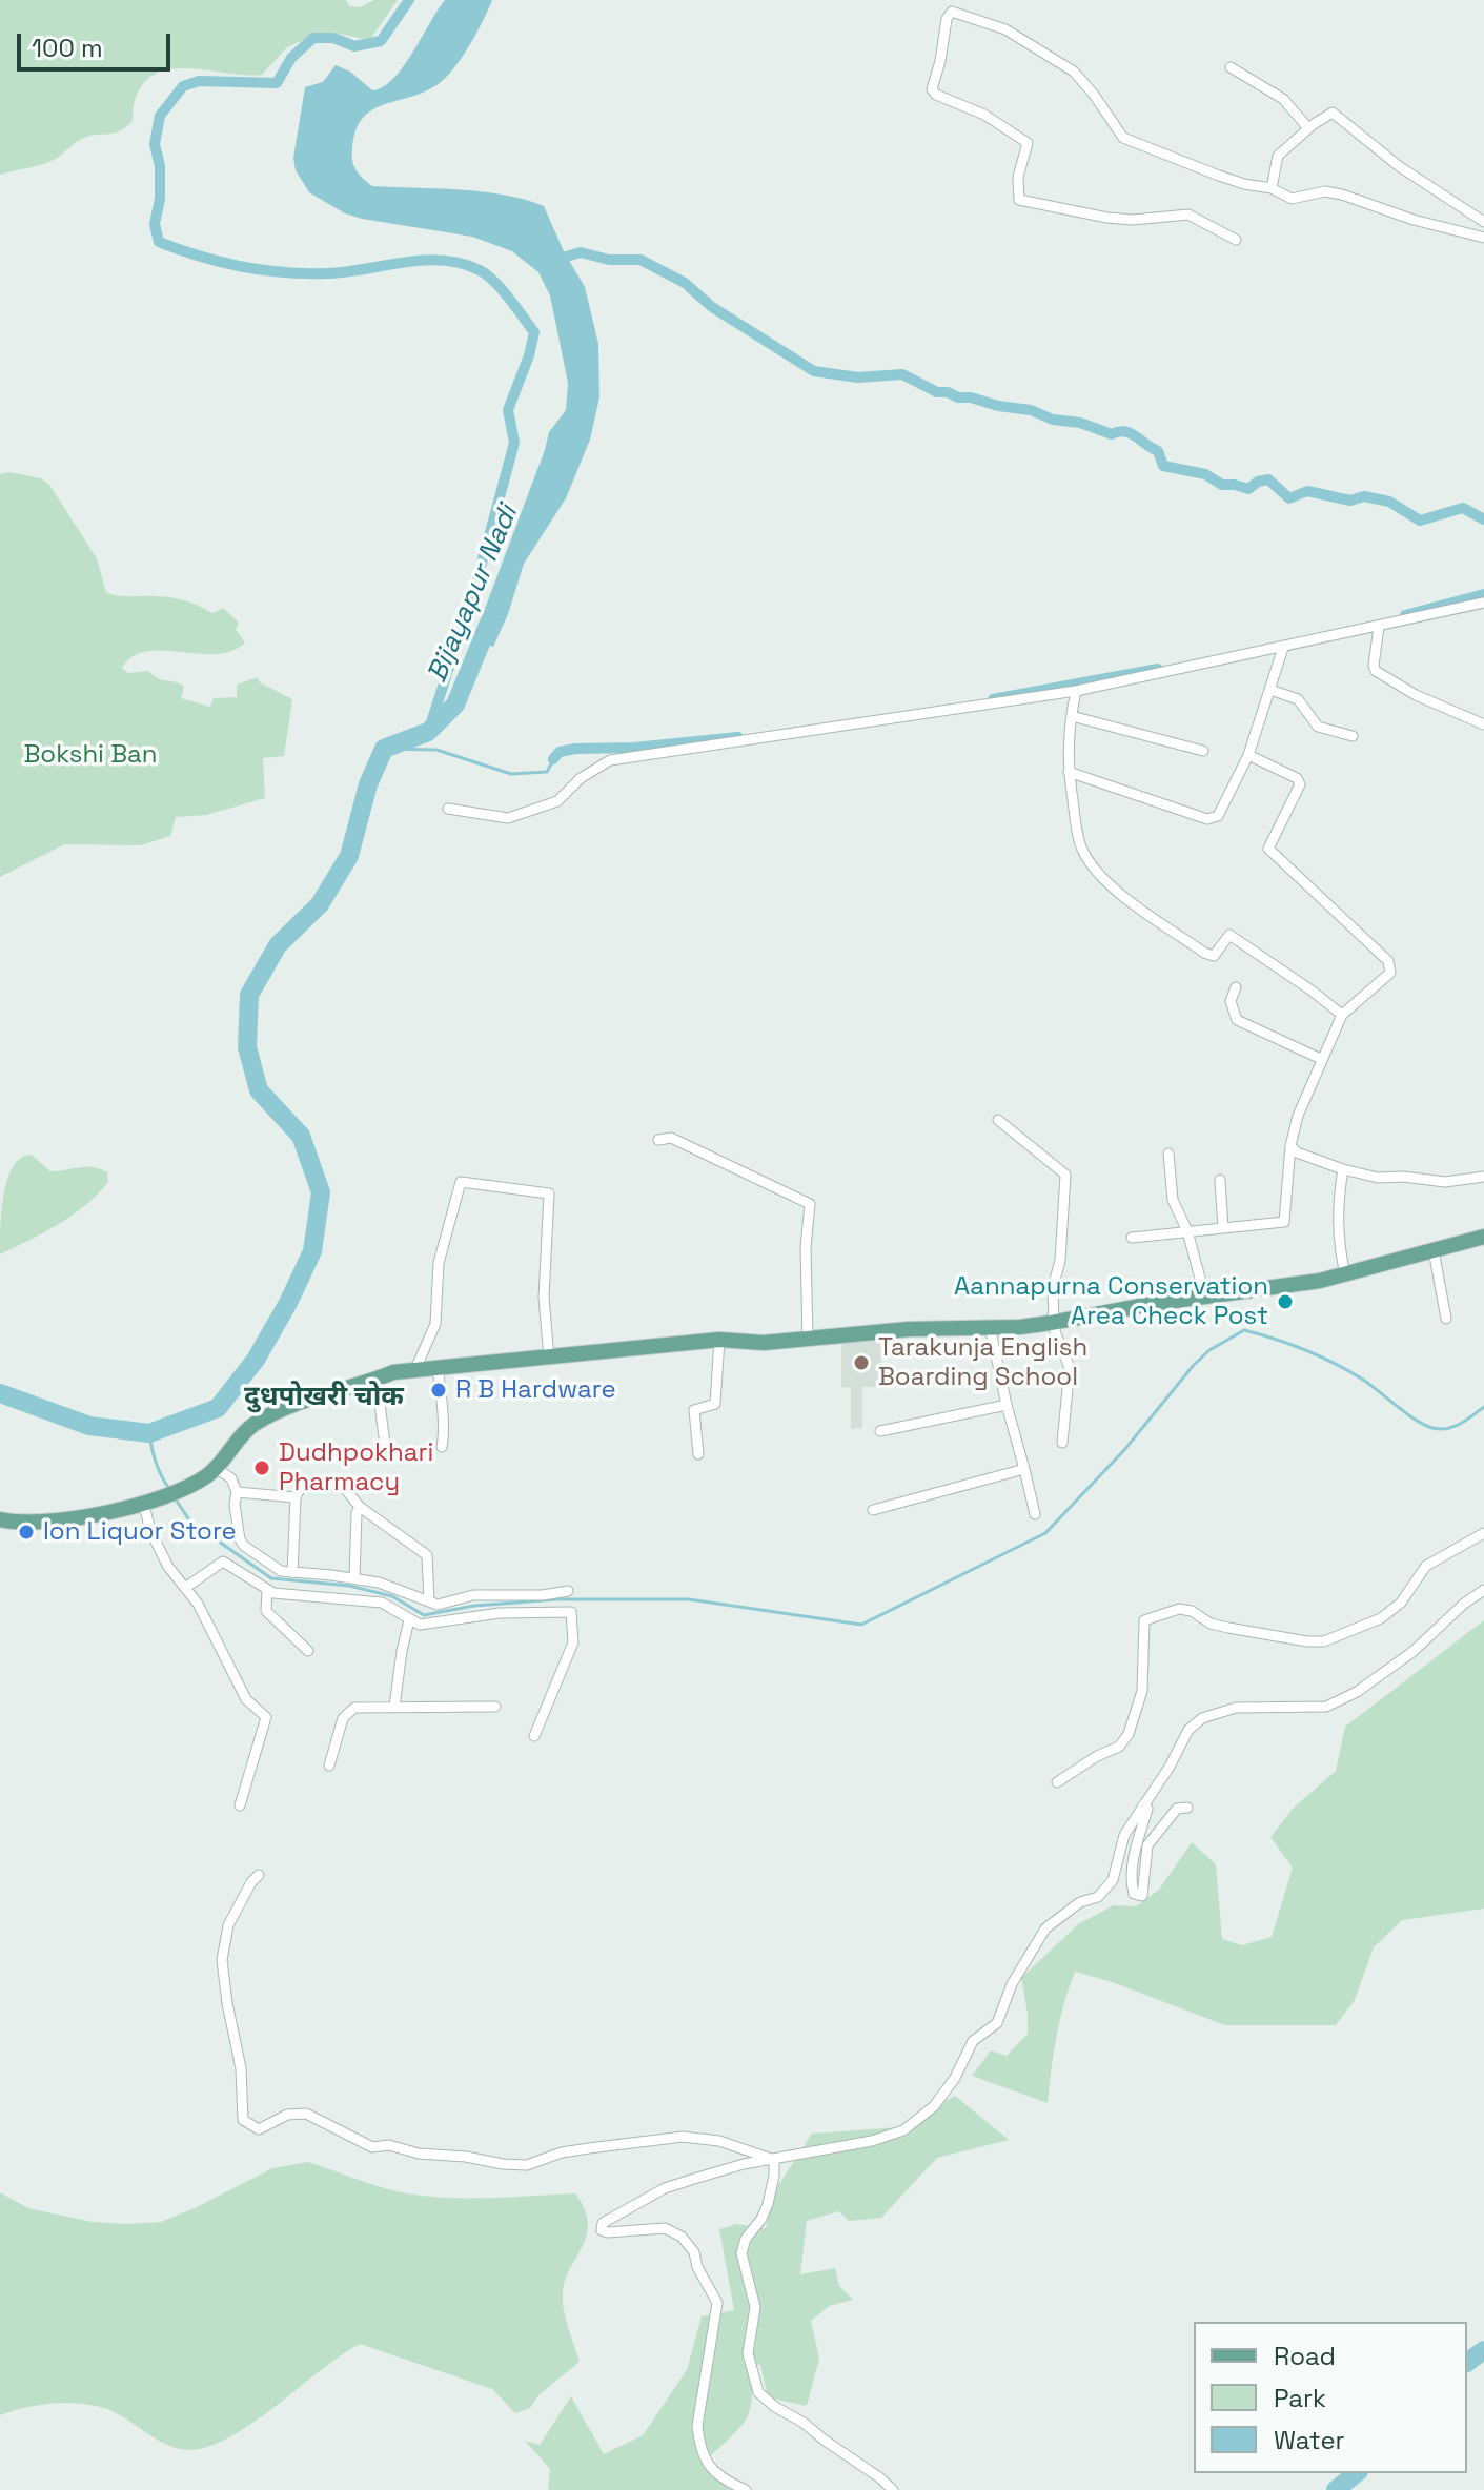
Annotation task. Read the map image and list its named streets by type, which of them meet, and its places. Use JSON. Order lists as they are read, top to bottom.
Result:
{
  "districts": ["दुधपोखरी चोक"],
  "water": ["Bijayapur Nadi"],
  "parks": ["Bokshi Ban"],
  "places": [
    "Aannapurna Conservation Area Check Post",
    "Tarakunja English Boarding School",
    "R B Hardware",
    "Dudhpokhari Pharmacy",
    "Ion Liquor Store"
  ],
  "legend": ["Road", "Park", "Water"],
  "scale_bar": "100 m"
}
